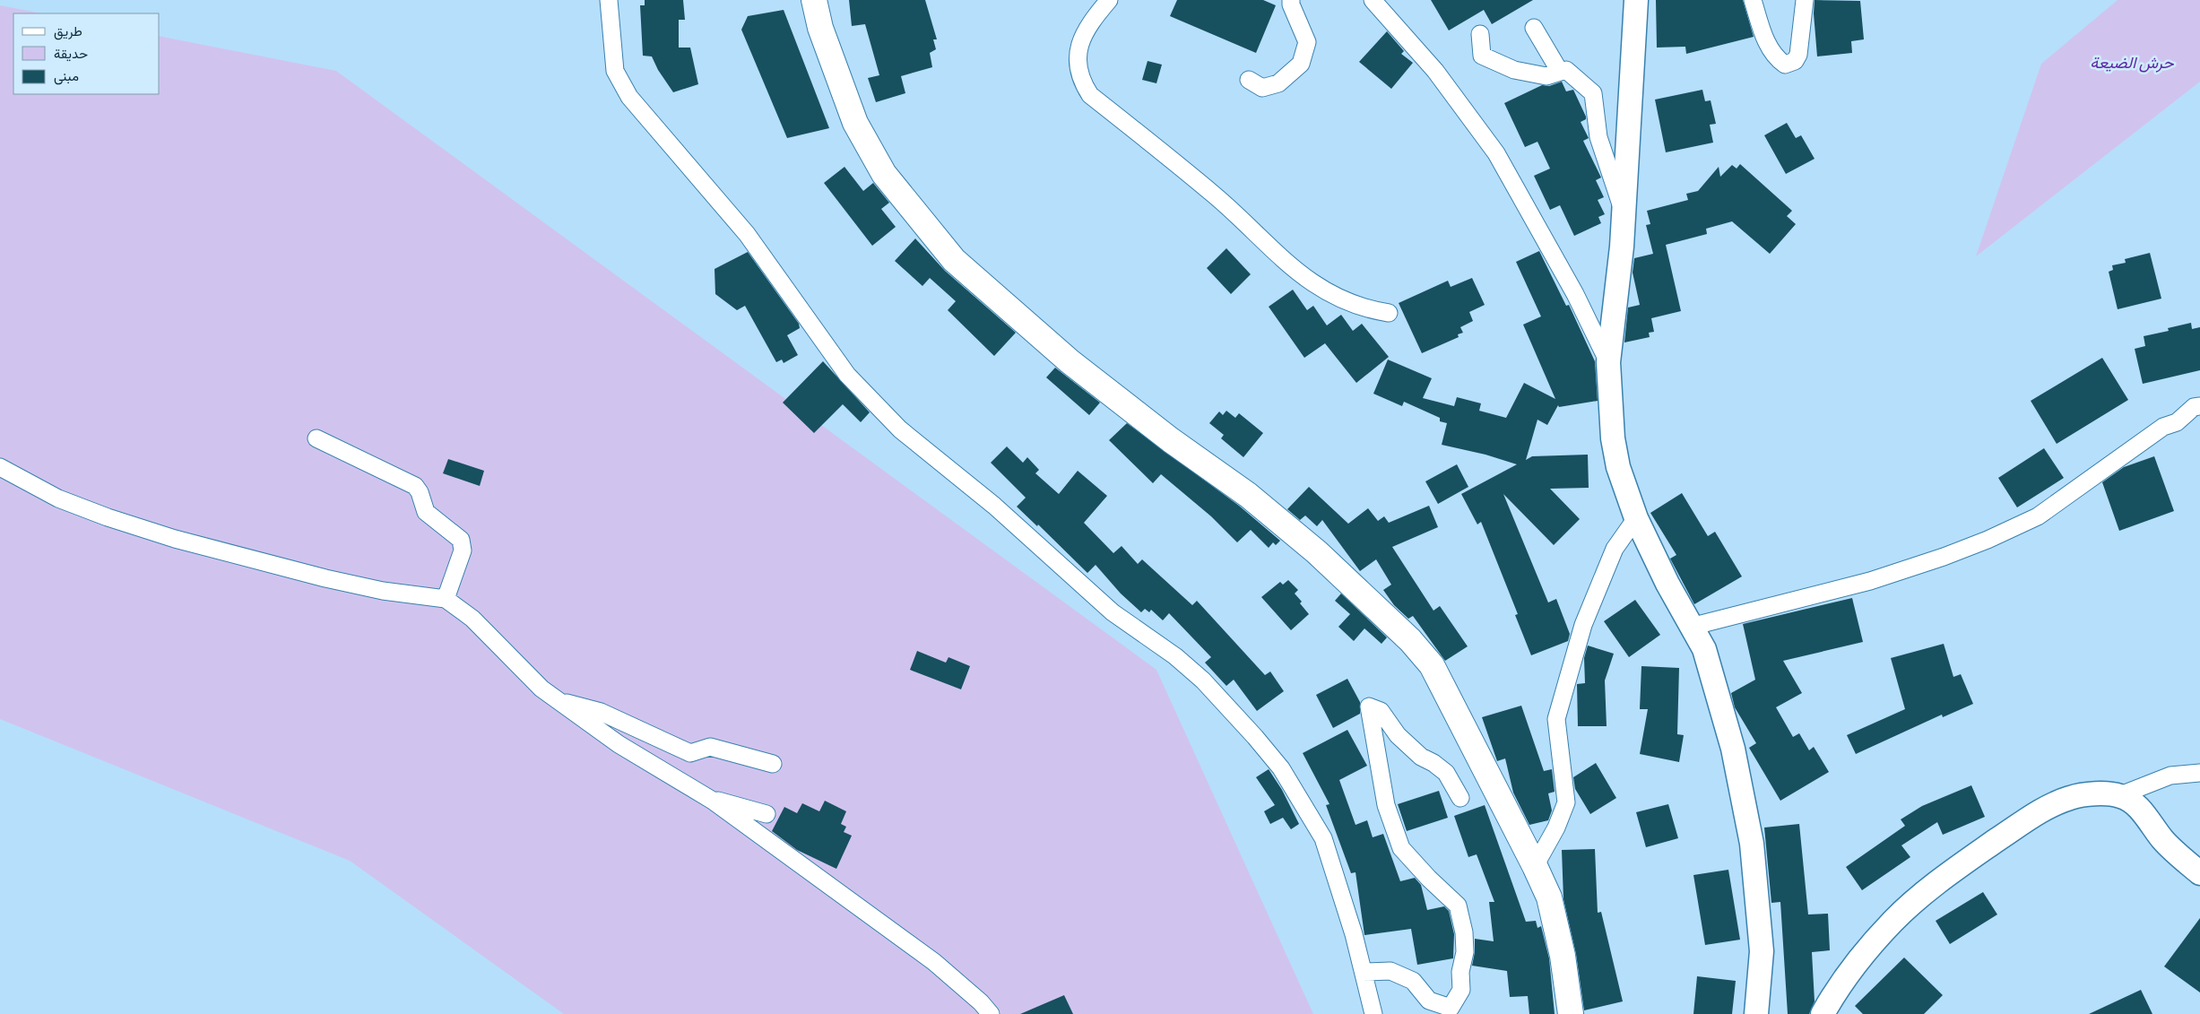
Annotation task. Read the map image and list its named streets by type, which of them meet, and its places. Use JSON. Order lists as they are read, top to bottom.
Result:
{
  "parks": ["حرش الضيعة"],
  "legend": ["طريق", "حديقة", "مبنى"]
}
